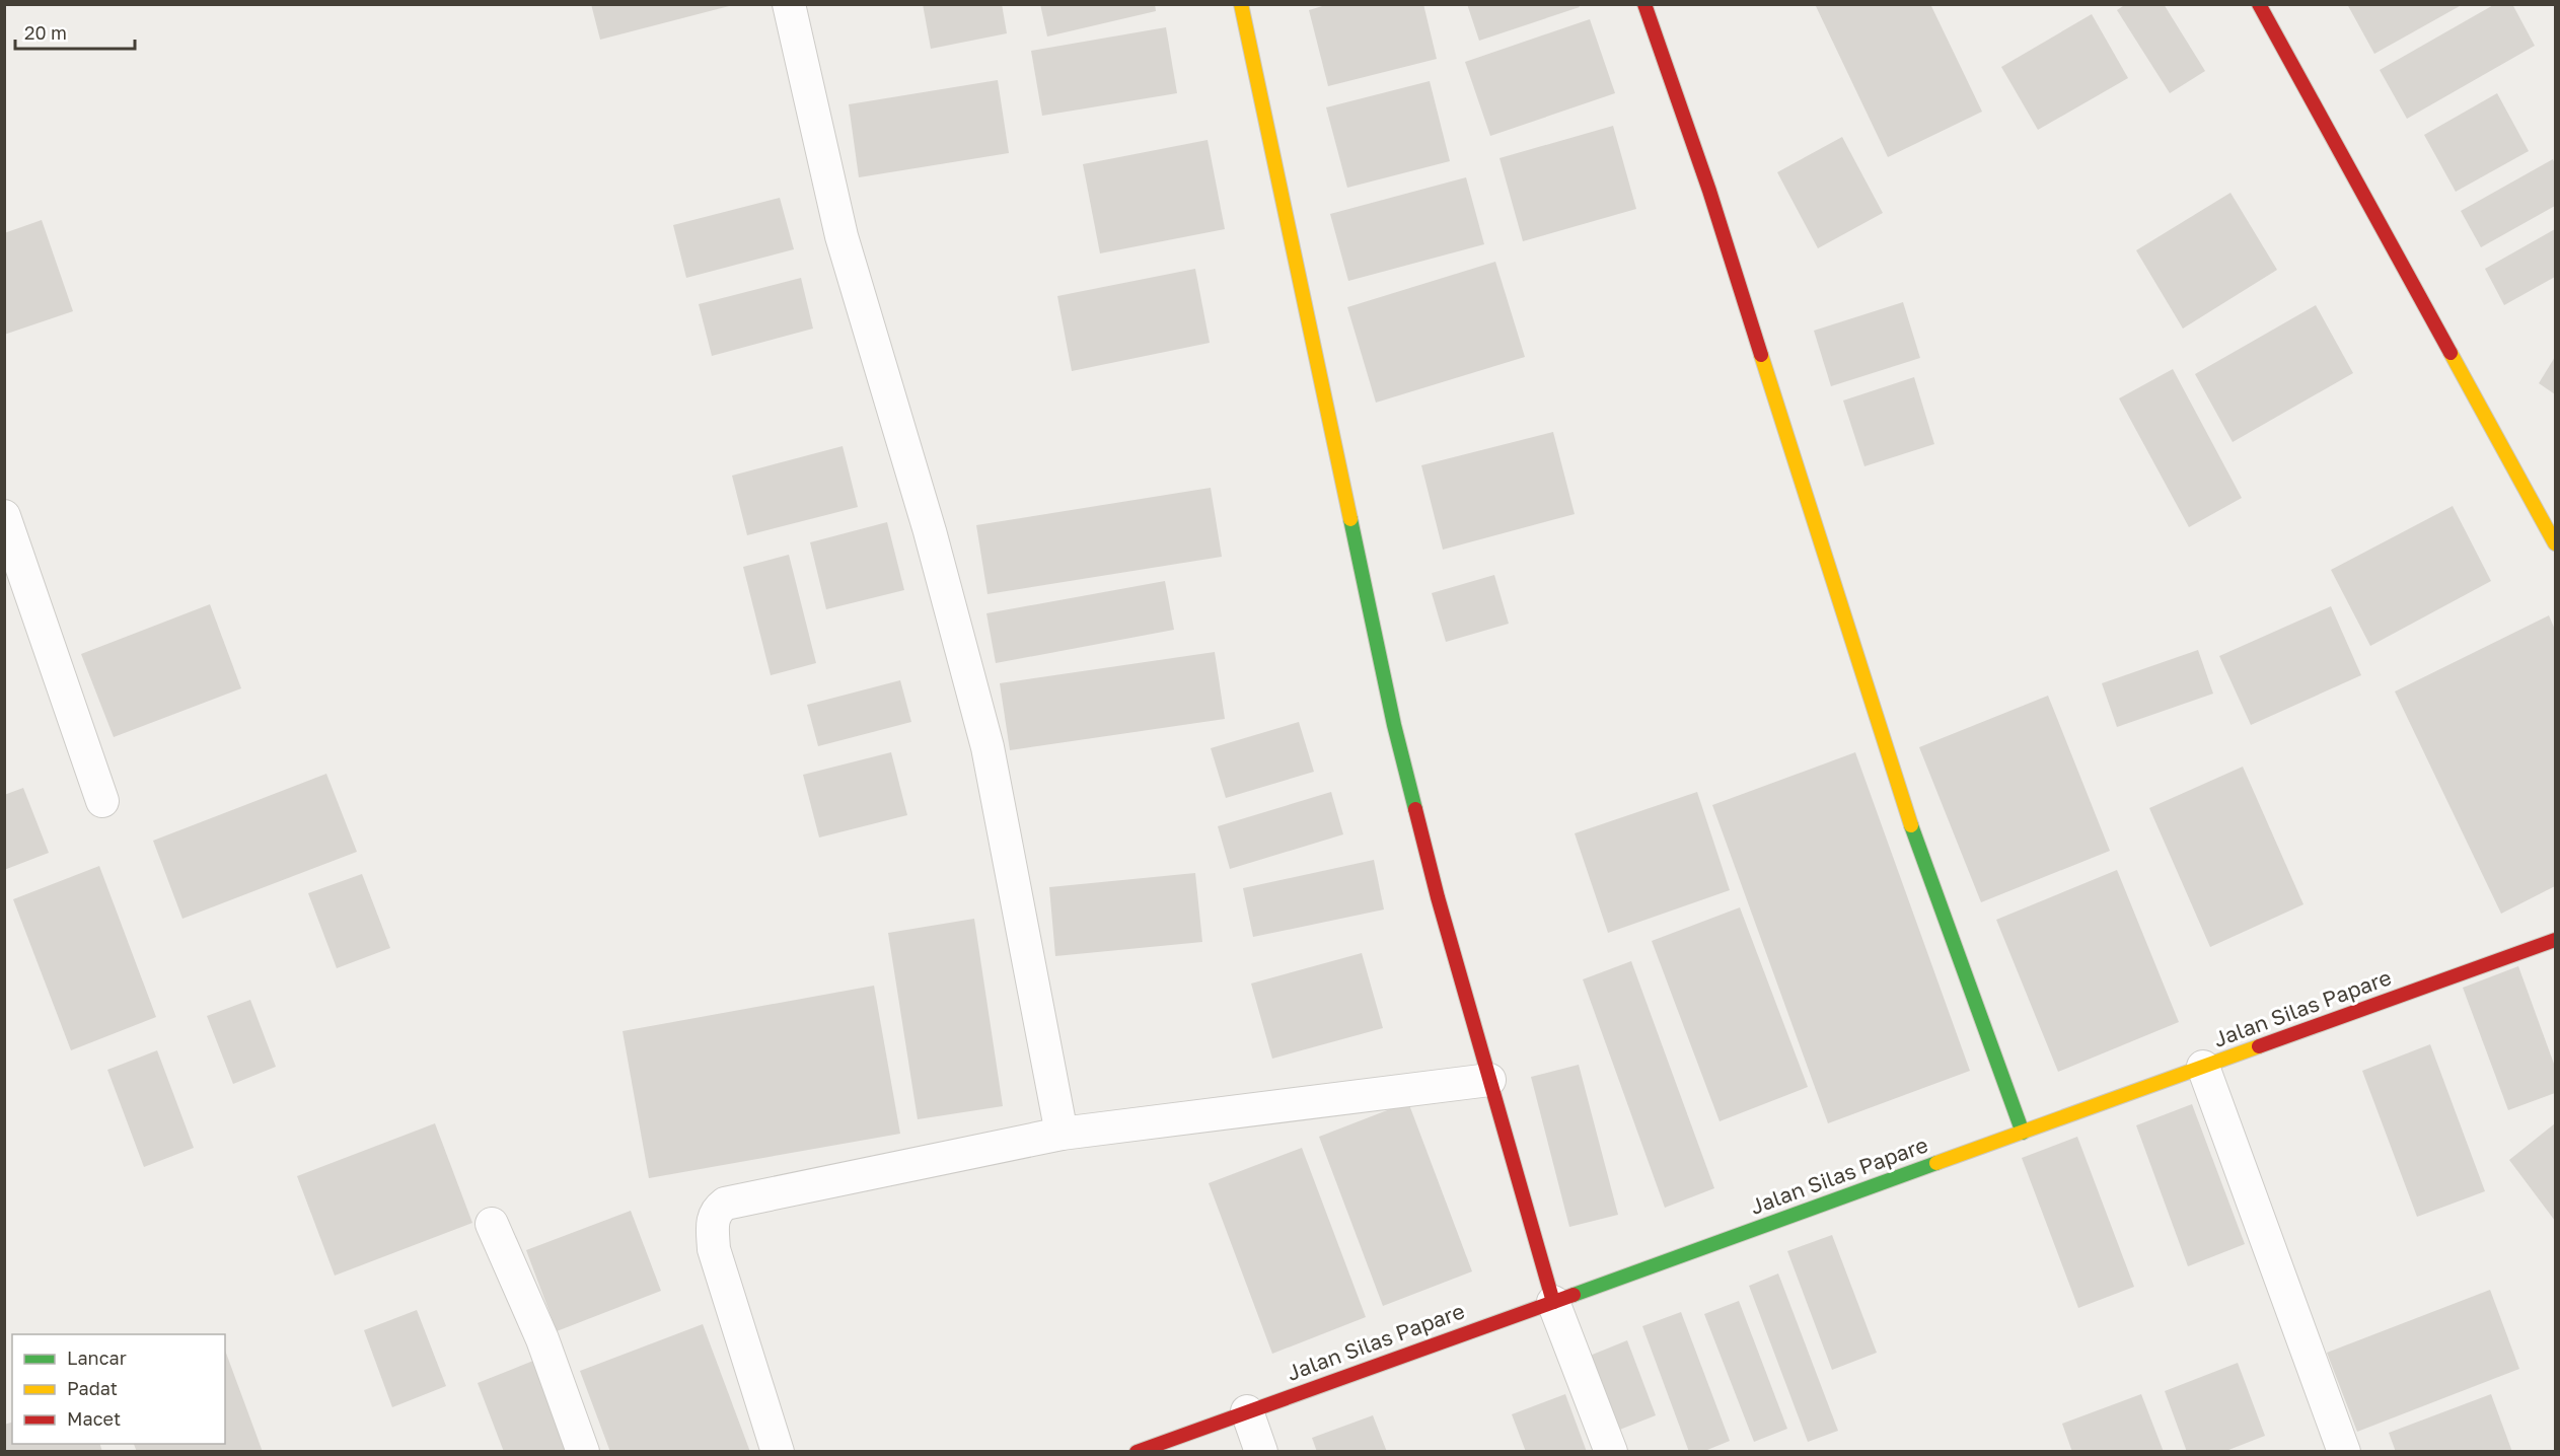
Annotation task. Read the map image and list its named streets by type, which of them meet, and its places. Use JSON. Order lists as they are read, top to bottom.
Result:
{
  "streets": {
    "street": ["Jalan Silas Papare"]
  },
  "legend": ["Lancar", "Padat", "Macet"],
  "scale_bar": "20 m"
}
